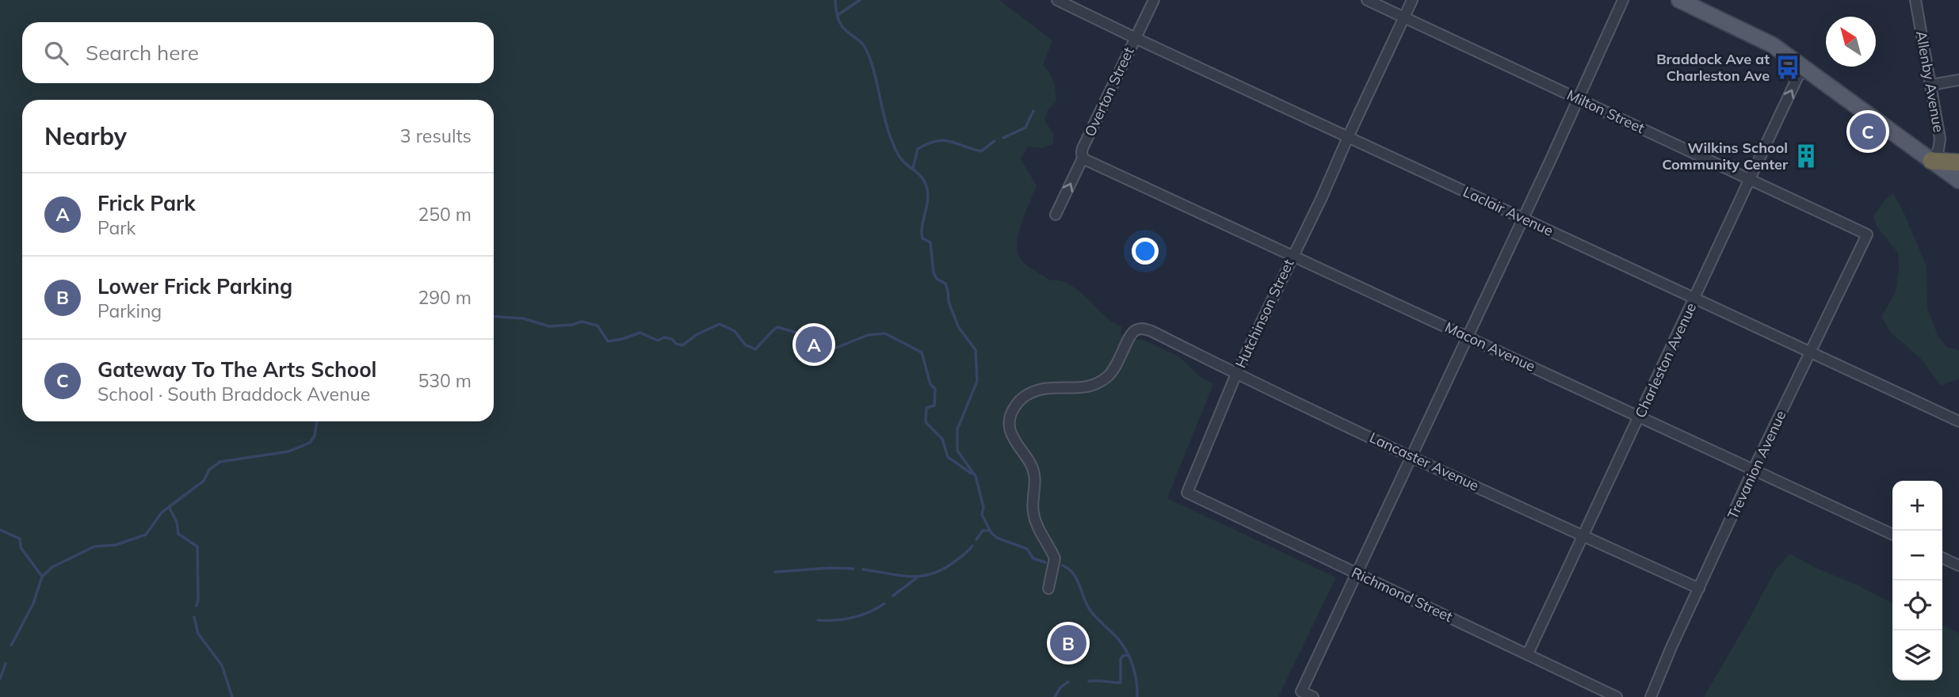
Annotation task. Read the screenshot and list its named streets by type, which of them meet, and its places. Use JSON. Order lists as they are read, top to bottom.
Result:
{
  "streets": {
    "street": [
      "Allenby Avenue",
      "Overton Street",
      "Milton Street",
      "Laclair Avenue",
      "Hutchinson Street",
      "Macon Avenue",
      "Charleston Avenue",
      "Lancaster Avenue",
      "Trevanion Avenue",
      "Richmond Street"
    ]
  },
  "crossings": [
    ["Overton Street", "Laclair Avenue"],
    ["Overton Street", "Macon Avenue"],
    ["Milton Street", "Hutchinson Street"],
    ["Milton Street", "Charleston Avenue"],
    ["Milton Street", "Trevanion Avenue"],
    ["Laclair Avenue", "Hutchinson Street"],
    ["Laclair Avenue", "Charleston Avenue"],
    ["Laclair Avenue", "Trevanion Avenue"],
    ["Hutchinson Street", "Macon Avenue"],
    ["Hutchinson Street", "Lancaster Avenue"],
    ["Hutchinson Street", "Richmond Street"],
    ["Macon Avenue", "Charleston Avenue"],
    ["Macon Avenue", "Trevanion Avenue"],
    ["Charleston Avenue", "Lancaster Avenue"],
    ["Charleston Avenue", "Richmond Street"],
    ["Lancaster Avenue", "Trevanion Avenue"]
  ],
  "places": {
    "bus stop": ["Braddock Ave at Charleston Ave"],
    "building": ["Wilkins School Community Center"]
  },
  "north": "top left",
  "page": {
    "search": "Search here",
    "heading": ["Nearby", "3 results"],
    "pins": ["C", "A", "B"],
    "list": [
      {
        "mark": "A",
        "name": "Frick Park",
        "note": "Park",
        "value": "250 m"
      },
      {
        "mark": "B",
        "name": "Lower Frick Parking",
        "note": "Parking",
        "value": "290 m"
      },
      {
        "mark": "C",
        "name": "Gateway To The Arts School",
        "note": "School · South Braddock Avenue",
        "value": "530 m"
      }
    ],
    "map_buttons": ["+", "−"]
  }
}
